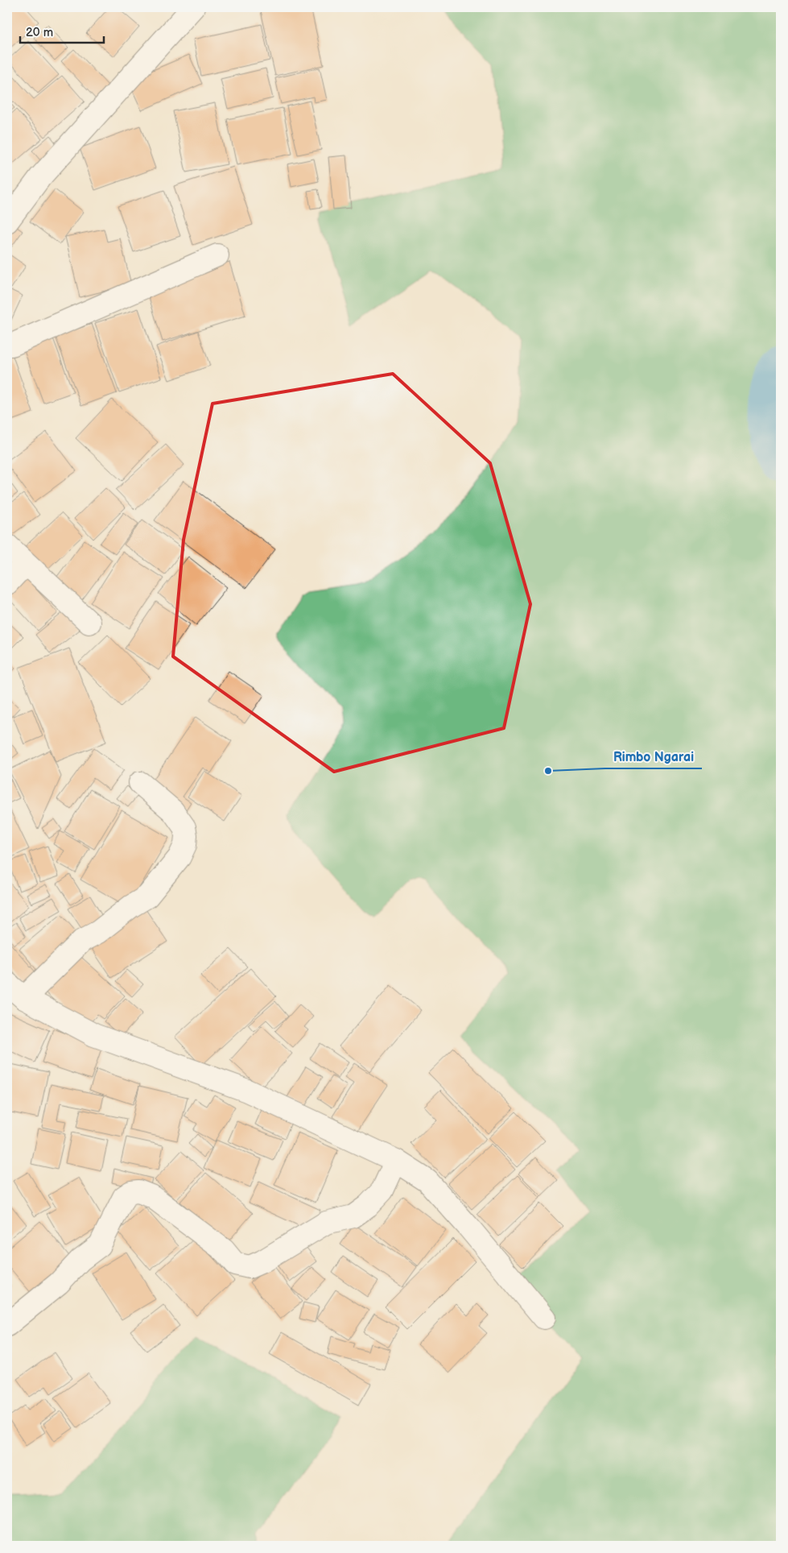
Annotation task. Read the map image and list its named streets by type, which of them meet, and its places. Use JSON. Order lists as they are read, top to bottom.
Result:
{
  "places": ["Rimbo Ngarai"],
  "scale_bar": "20 m"
}
